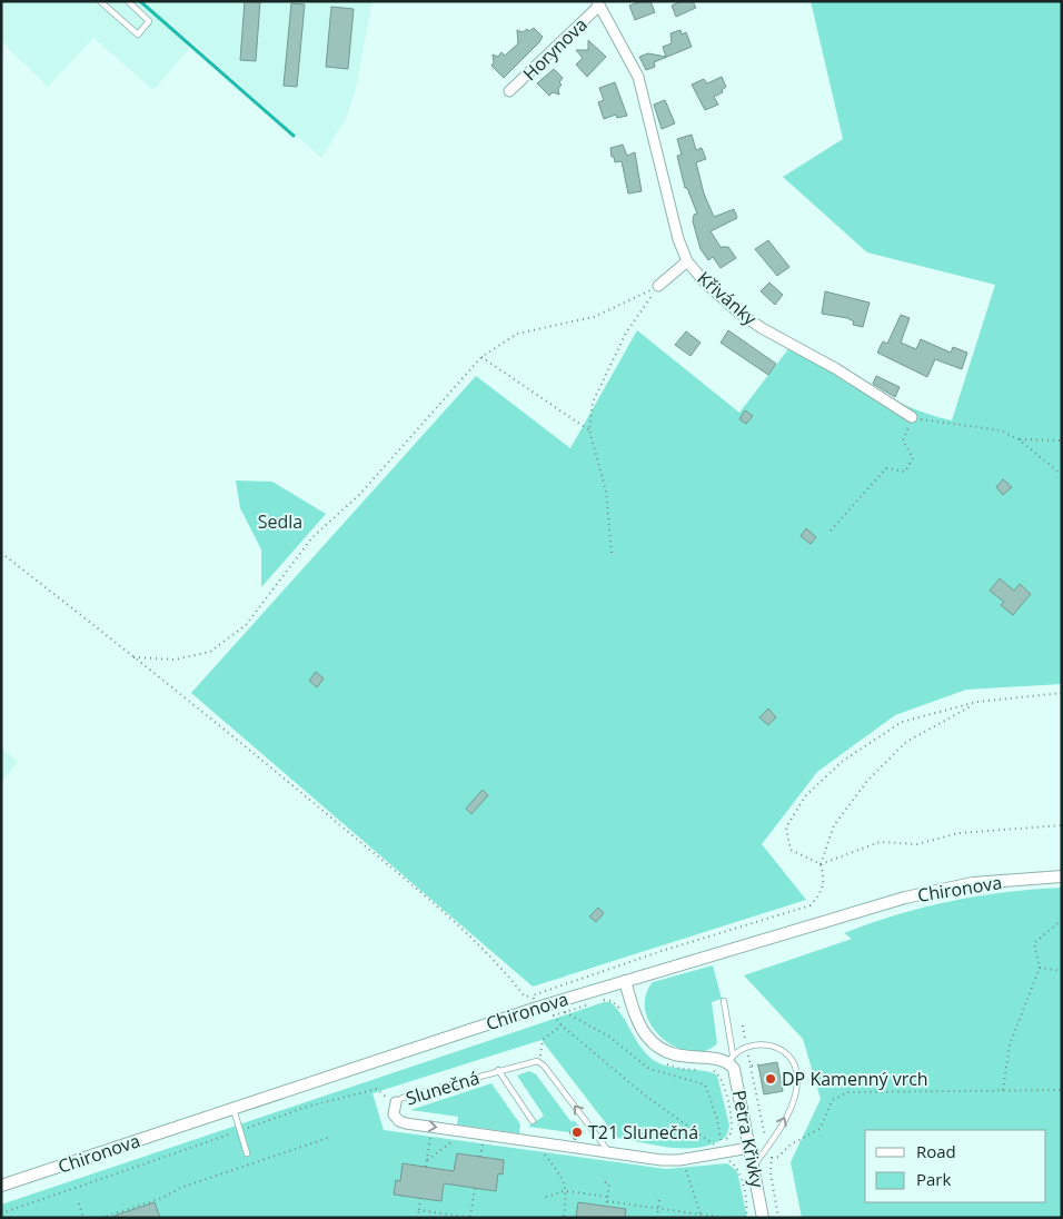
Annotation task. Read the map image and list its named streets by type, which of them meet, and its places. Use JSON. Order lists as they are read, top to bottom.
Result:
{
  "streets": {
    "street": [
      "Horynova",
      "Křivánky",
      "Chironova",
      "Slunečná",
      "Petra Křivky"
    ]
  },
  "crossings": [
    ["Horynova", "Křivánky"],
    ["Slunečná", "Petra Křivky"]
  ],
  "one_way": ["Slunečná"],
  "parks": ["Sedla"],
  "places": ["DP Kamenný vrch", "T21 Slunečná"],
  "legend": ["Road", "Park"]
}
